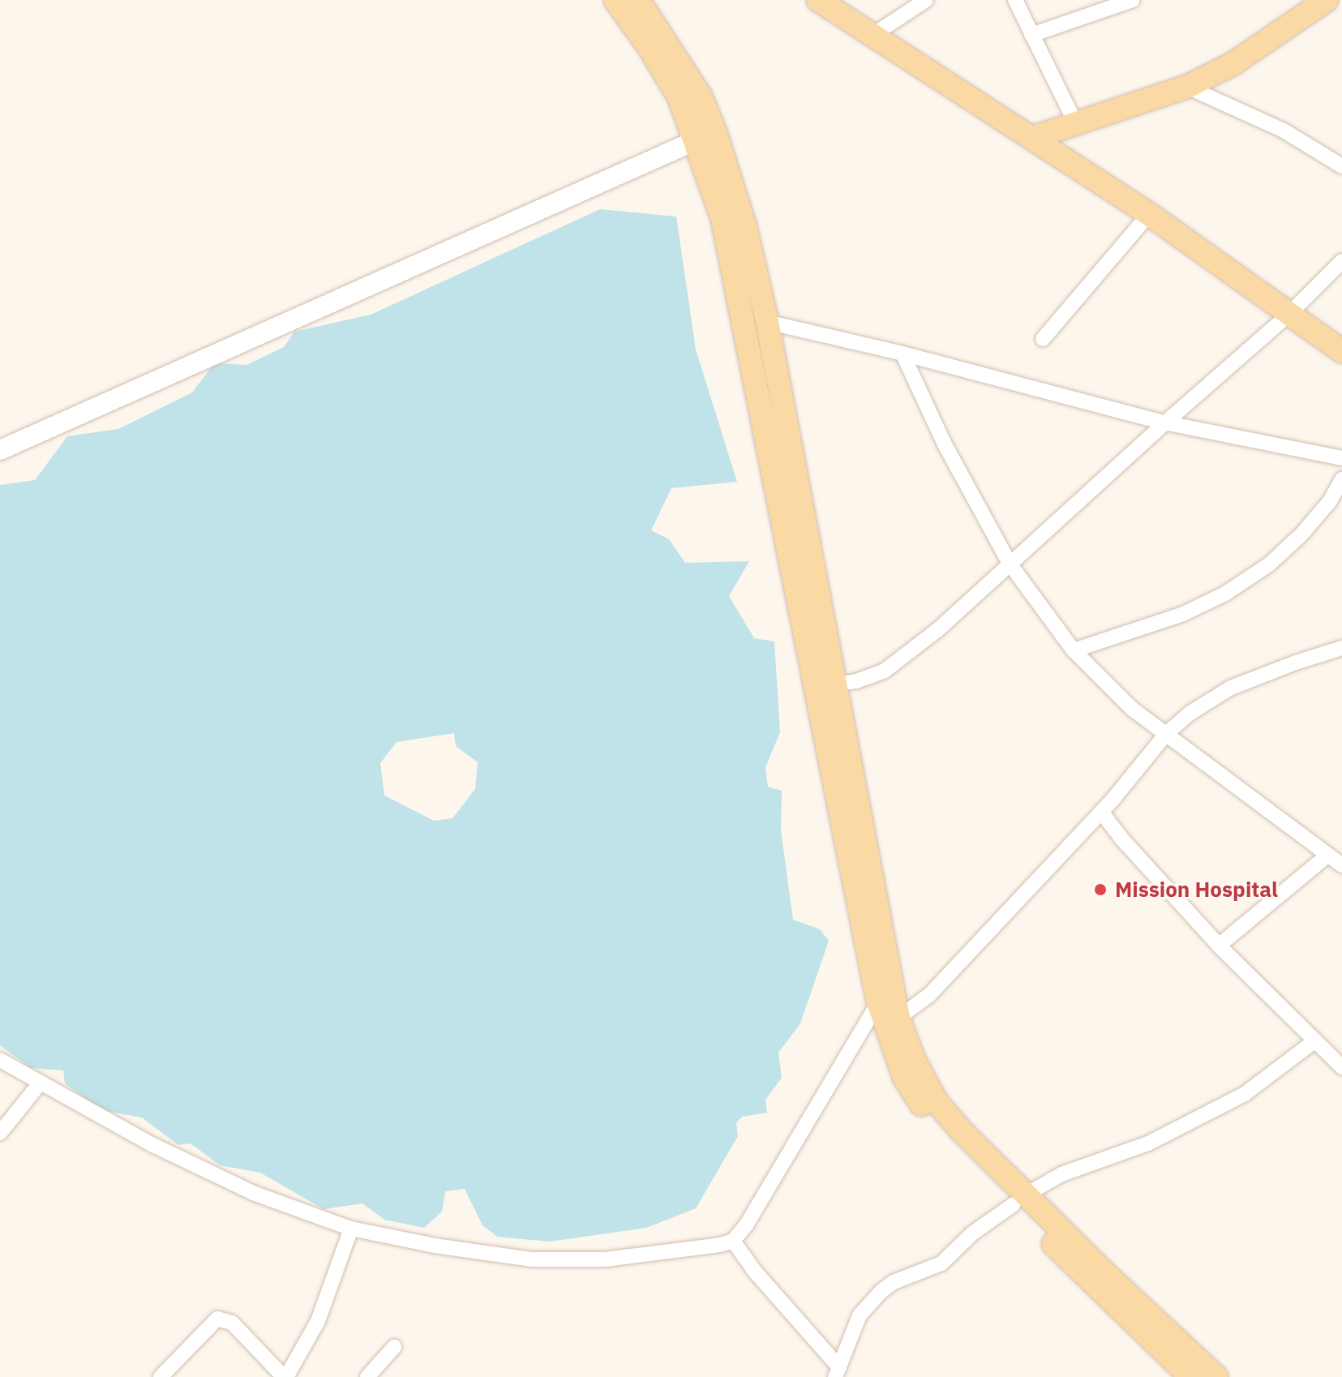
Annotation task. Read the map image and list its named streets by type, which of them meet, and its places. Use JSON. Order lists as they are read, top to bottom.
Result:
{
  "places": ["Mission Hospital"]
}
